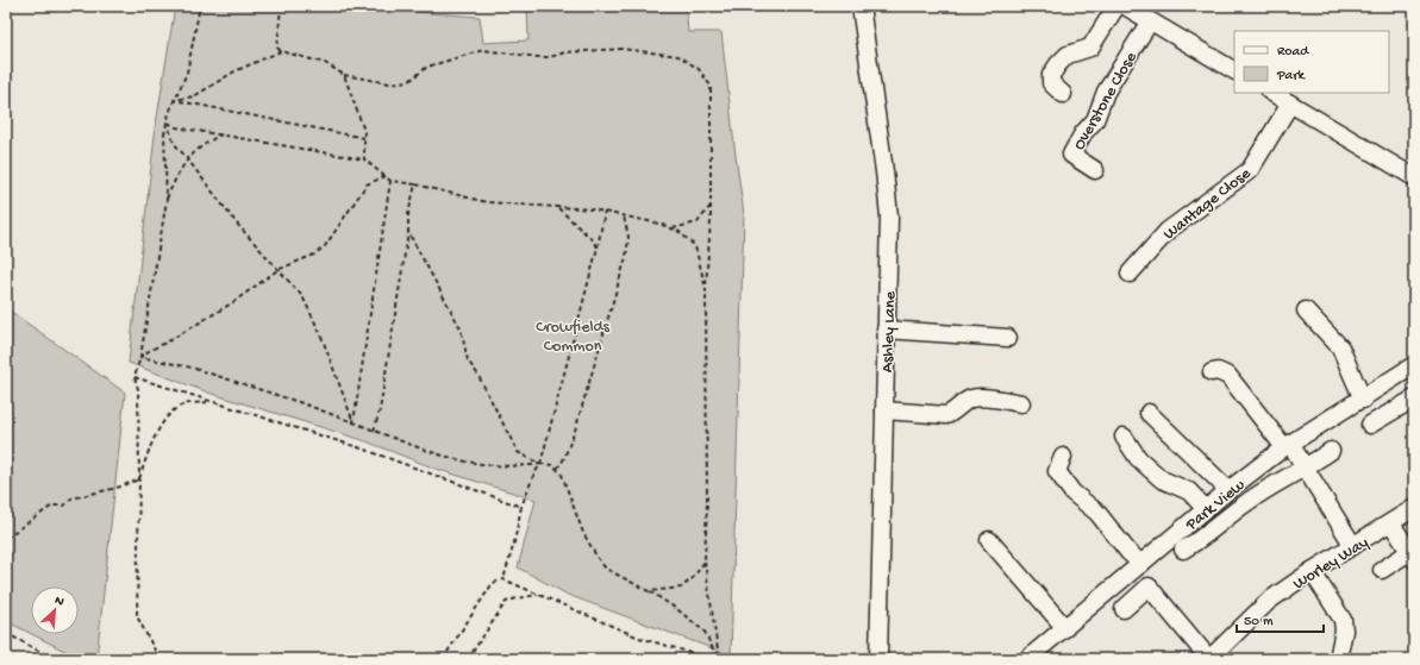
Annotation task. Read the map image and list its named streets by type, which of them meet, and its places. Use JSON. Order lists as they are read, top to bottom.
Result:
{
  "streets": {
    "street": [
      "Overstone Close",
      "Wantage Close",
      "Ashley Lane",
      "Park View",
      "Worley Way"
    ]
  },
  "parks": ["Crowfields Common"],
  "legend": ["Road", "Park"],
  "scale_bar": "50 m",
  "north": "top right"
}
